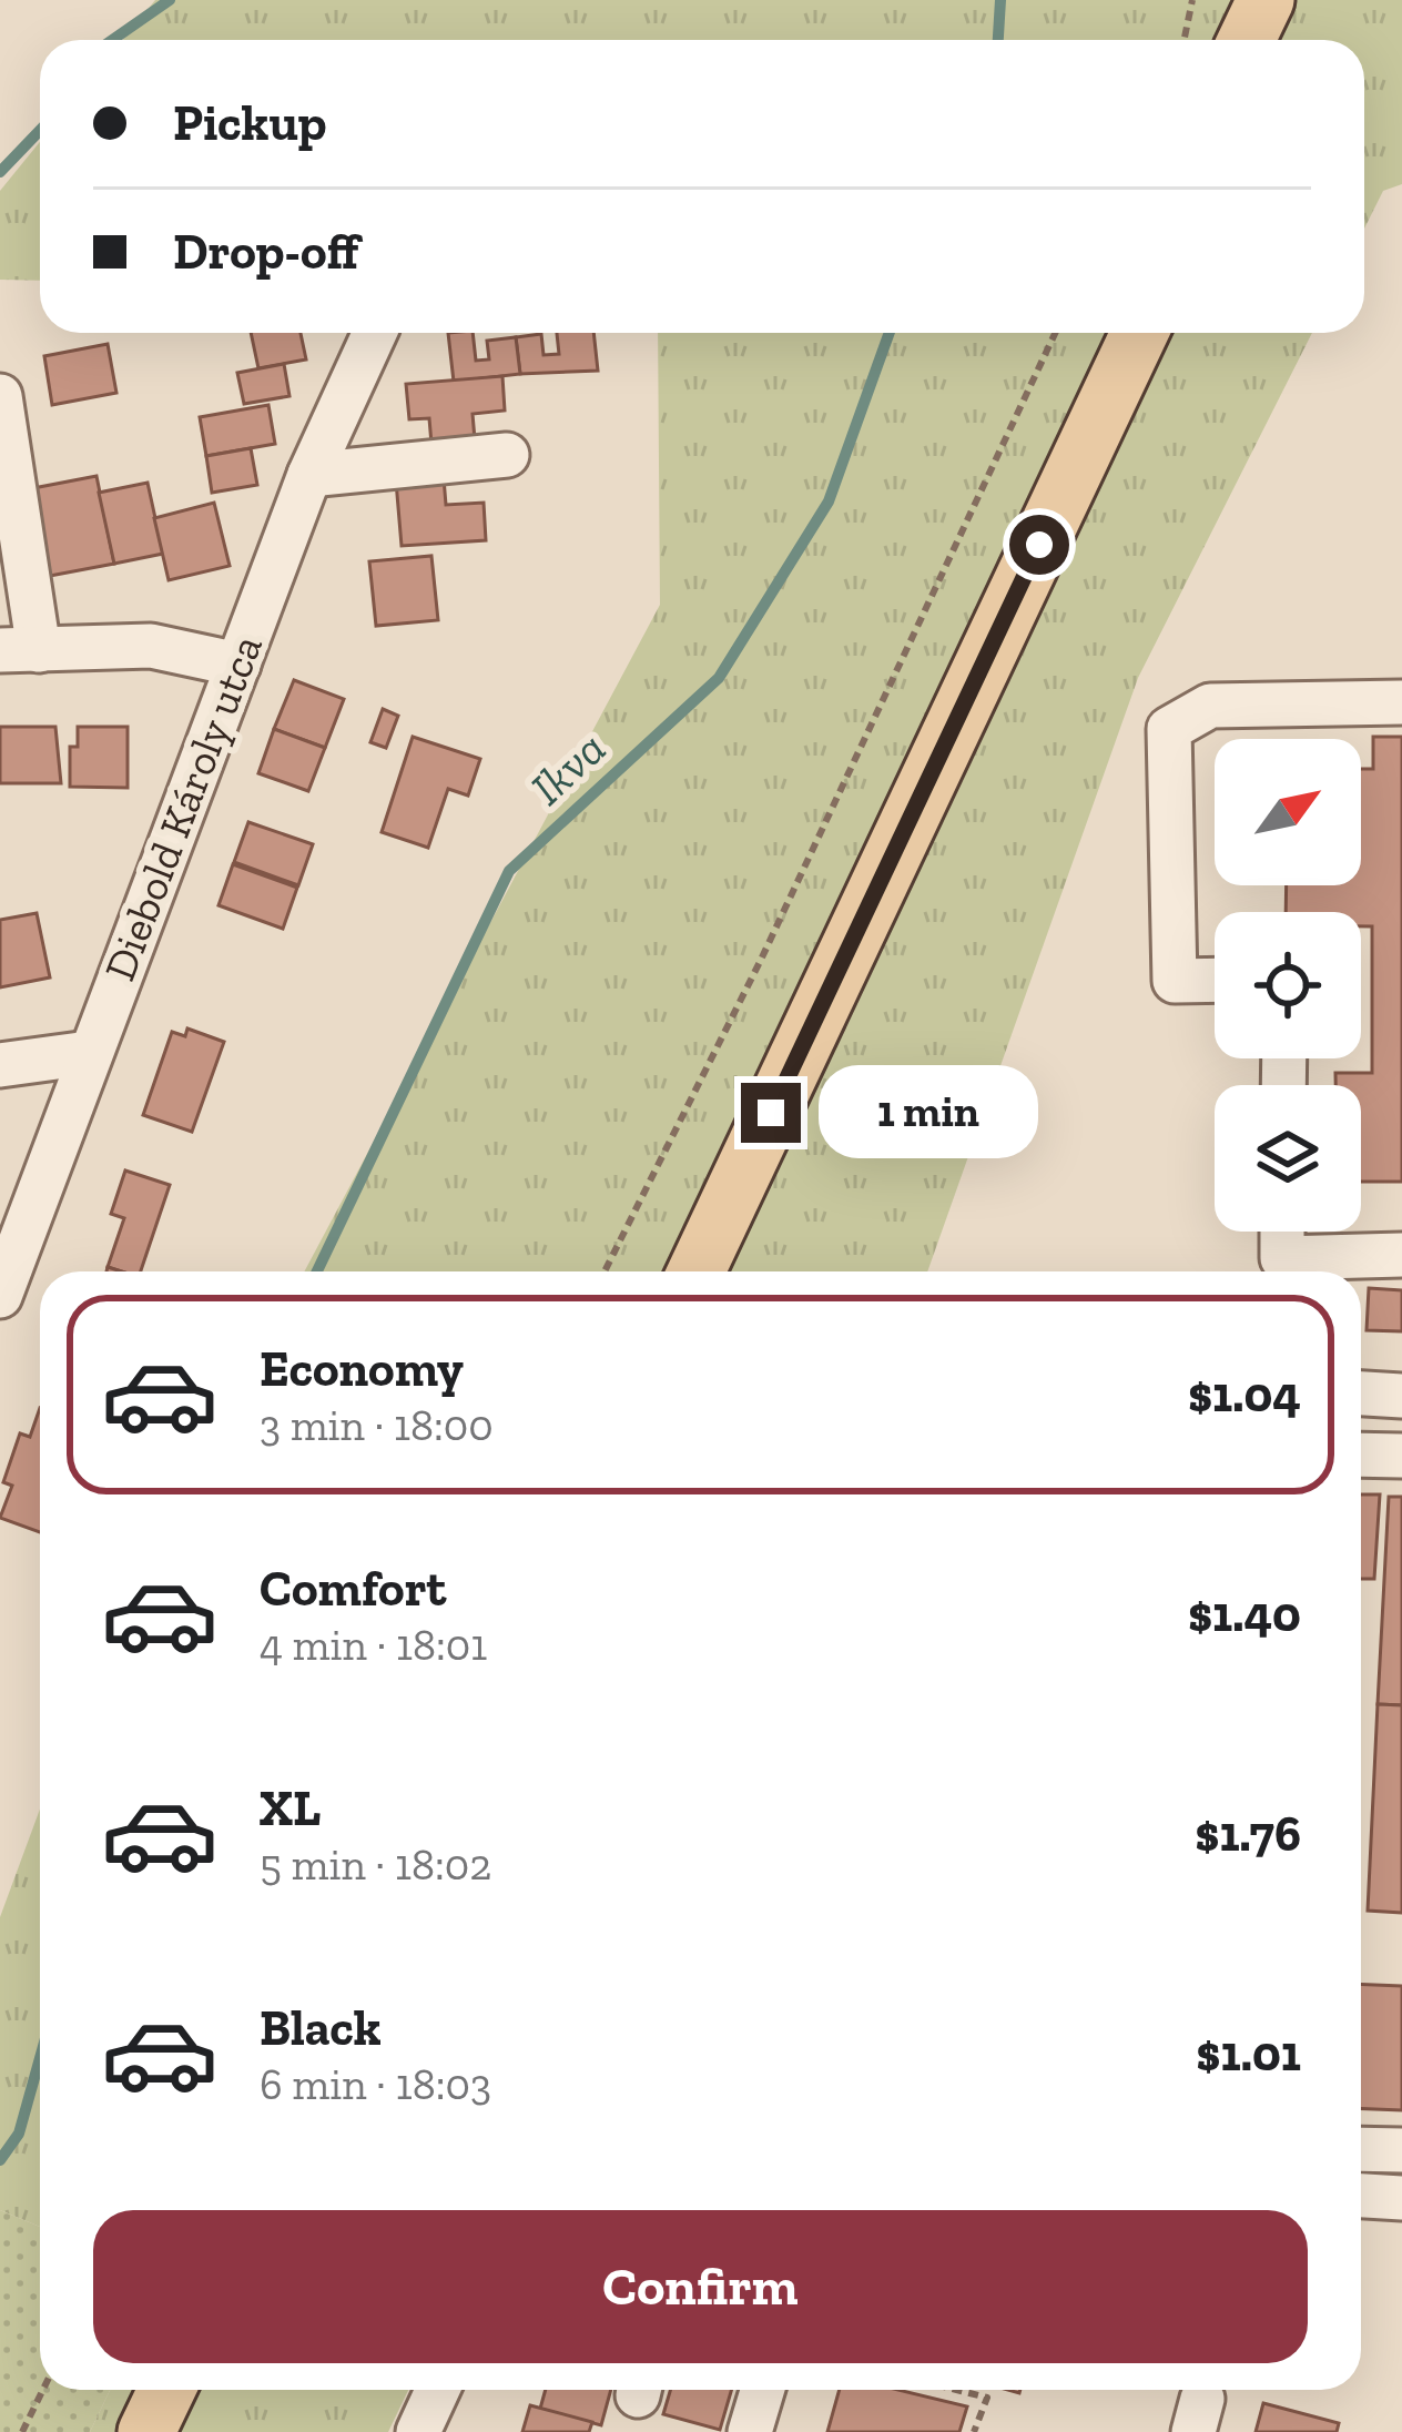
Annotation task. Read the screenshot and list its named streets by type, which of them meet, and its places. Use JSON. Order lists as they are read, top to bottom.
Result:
{
  "streets": {
    "street": ["Diebold Károly utca"]
  },
  "water": ["Ikva"],
  "north": "top right",
  "page": {
    "banner": ["Pickup", "Drop-off"],
    "bubble": "1 min",
    "list": [
      {
        "name": "Economy",
        "note": "3 min · 18:00",
        "value": "$1.04"
      },
      {
        "name": "Comfort",
        "note": "4 min · 18:01",
        "value": "$1.40"
      },
      {
        "name": "XL",
        "note": "5 min · 18:02",
        "value": "$1.76"
      },
      {
        "name": "Black",
        "note": "6 min · 18:03",
        "value": "$1.01"
      }
    ],
    "buttons": "Confirm"
  }
}
